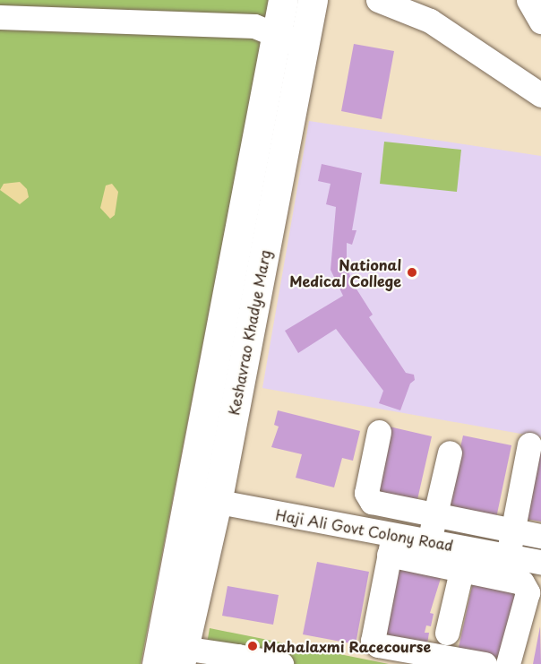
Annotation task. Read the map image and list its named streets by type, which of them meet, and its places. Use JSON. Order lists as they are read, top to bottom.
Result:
{
  "streets": {
    "main road": ["Keshavrao Khadye Marg"],
    "street": ["Haji Ali Govt Colony Road"]
  },
  "crossings": [
    ["Keshavrao Khadye Marg", "Haji Ali Govt Colony Road"]
  ],
  "places": ["National Medical College", "Mahalaxmi Racecourse"]
}
